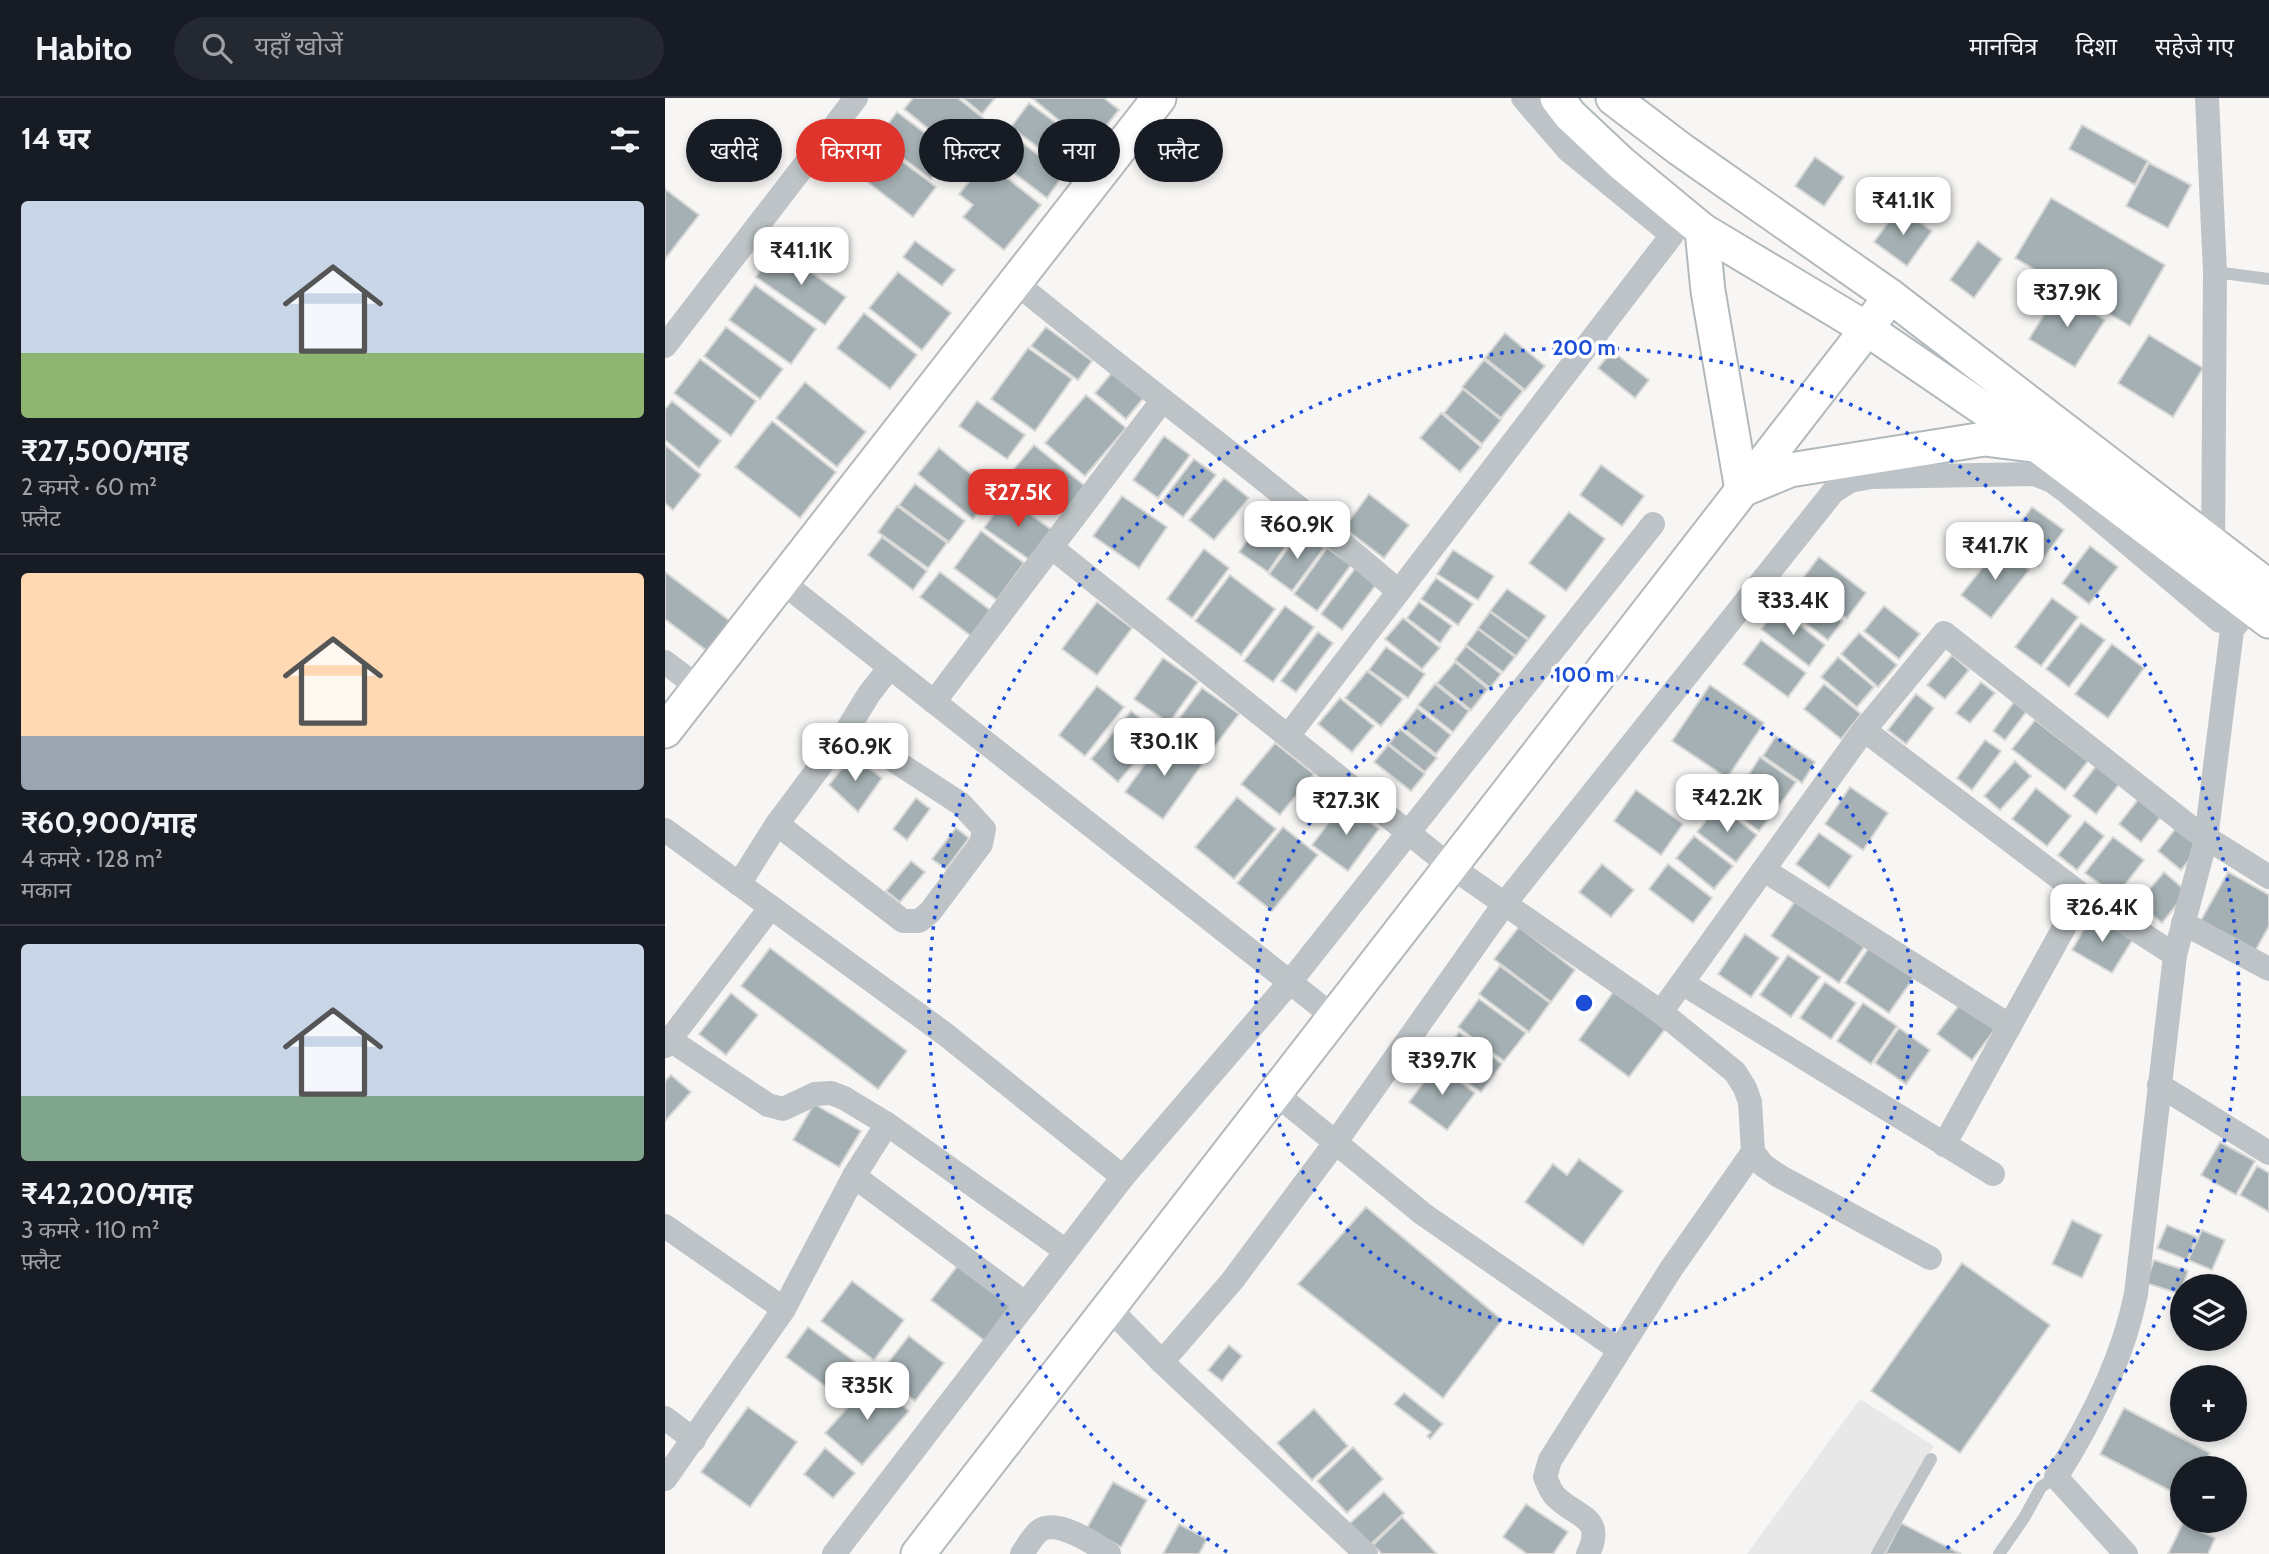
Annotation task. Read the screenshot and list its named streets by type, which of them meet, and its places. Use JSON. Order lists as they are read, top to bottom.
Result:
{
  "page": {
    "header": "Habito",
    "search": "यहाँ खोजें",
    "nav": ["मानचित्र", "दिशा", "सहेजे गए"],
    "heading": "14 घर",
    "chip": [
      "खरीदें",
      "किराया",
      "फ़िल्टर",
      "नया",
      "फ़्लैट"
    ],
    "price": [
      "₹41.1K",
      "₹41.1K",
      "₹37.9K",
      "₹27.5K",
      "₹60.9K",
      "₹41.7K",
      "₹33.4K",
      "₹30.1K",
      "₹60.9K",
      "₹42.2K",
      "₹27.3K",
      "₹26.4K",
      "₹39.7K",
      "₹35K"
    ],
    "list": [
      {
        "name": "₹27,500/माह",
        "note": "2 कमरे · 60 m² · फ़्लैट"
      },
      {
        "name": "₹60,900/माह",
        "note": "4 कमरे · 128 m² · मकान"
      },
      {
        "name": "₹42,200/माह",
        "note": "3 कमरे · 110 m² · फ़्लैट"
      }
    ],
    "map_buttons": ["+", "−"]
  },
  "rings": ["200 m", "100 m"]
}
